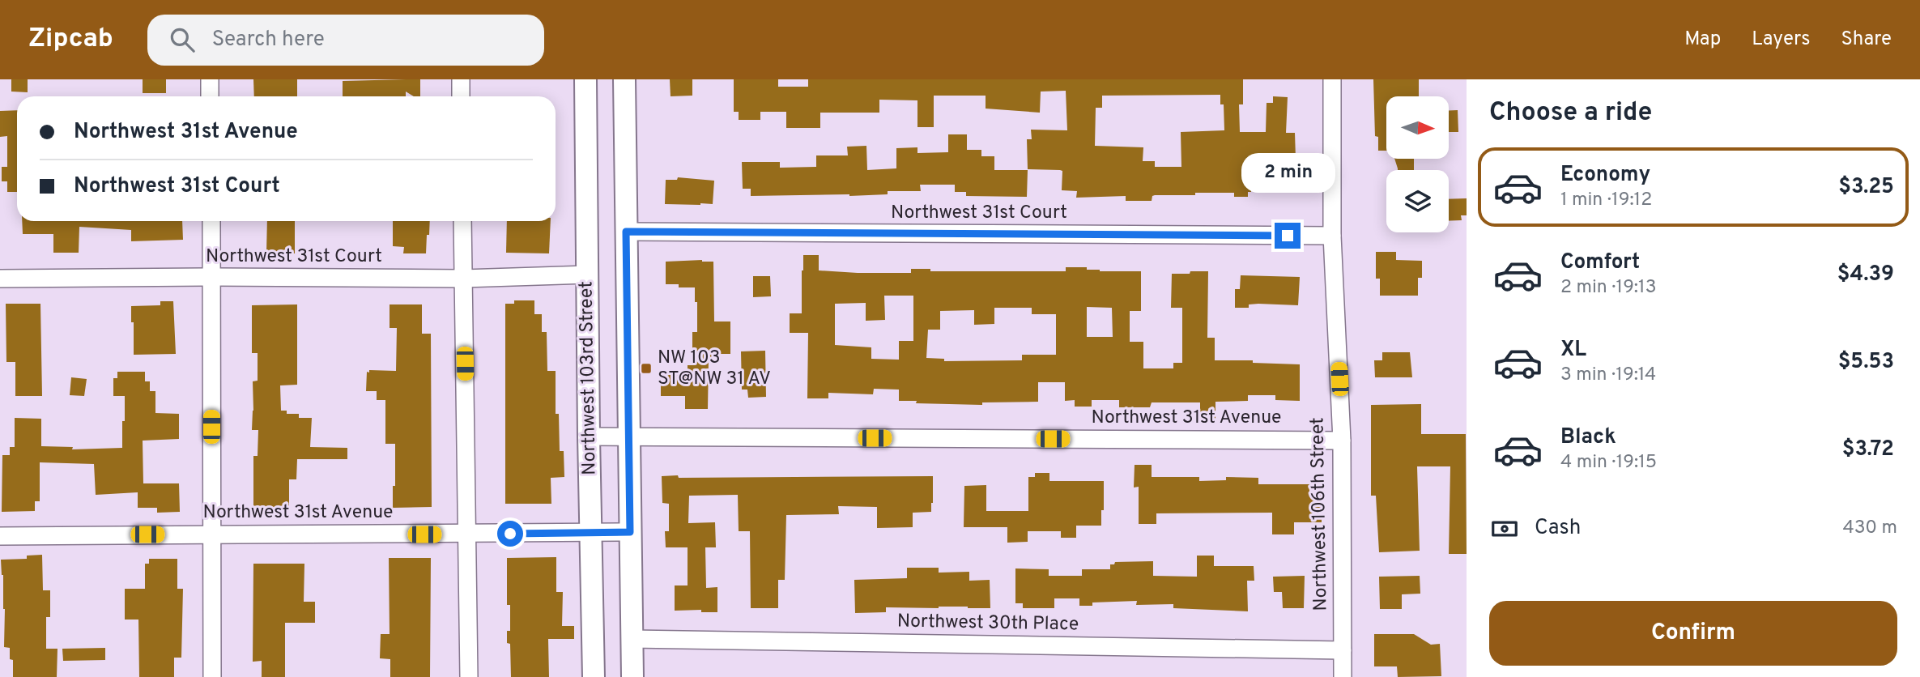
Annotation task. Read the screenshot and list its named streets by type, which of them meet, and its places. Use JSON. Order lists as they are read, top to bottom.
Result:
{
  "streets": {
    "main road": ["Northwest 103rd Street"],
    "street": [
      "Northwest 31st Court",
      "Northwest 31st Avenue",
      "Northwest 106th Street",
      "Northwest 30th Place"
    ]
  },
  "crossings": [
    ["Northwest 31st Court", "Northwest 103rd Street"],
    ["Northwest 31st Court", "Northwest 106th Street"],
    ["Northwest 103rd Street", "Northwest 31st Avenue"],
    ["Northwest 31st Avenue", "Northwest 106th Street"],
    ["Northwest 106th Street", "Northwest 30th Place"]
  ],
  "places": {
    "transit": ["NW 103 ST@NW 31 AV"]
  },
  "north": "right",
  "page": {
    "header": "Zipcab",
    "search": "Search here",
    "nav": ["Map", "Layers", "Share"],
    "heading": "Choose a ride",
    "banner": ["Northwest 31st Avenue", "Northwest 31st Court"],
    "list": [
      {
        "name": "Economy",
        "note": "1 min · 19:12",
        "value": "$3.25"
      },
      {
        "name": "Comfort",
        "note": "2 min · 19:13",
        "value": "$4.39"
      },
      {
        "name": "XL",
        "note": "3 min · 19:14",
        "value": "$5.53"
      },
      {
        "name": "Black",
        "note": "4 min · 19:15",
        "value": "$3.72"
      }
    ],
    "bubble": "2 min",
    "pay": ["Cash", "430 m"],
    "buttons": "Confirm"
  }
}
